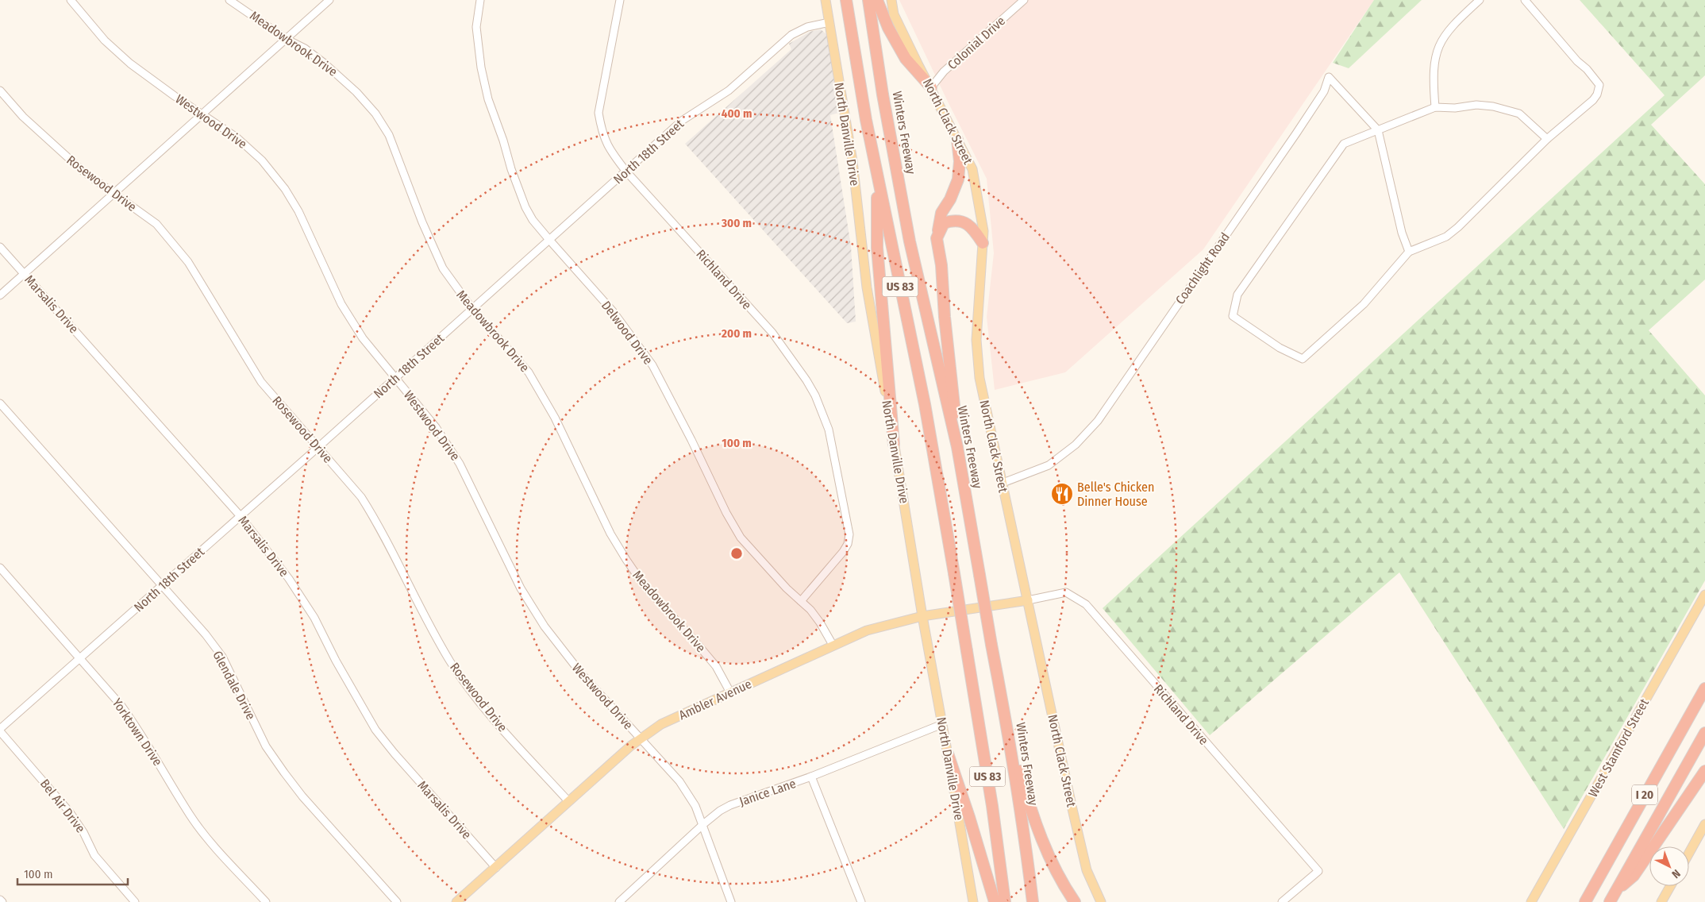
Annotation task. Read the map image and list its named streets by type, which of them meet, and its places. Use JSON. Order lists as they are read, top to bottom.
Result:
{
  "streets": {
    "highway": ["Winters Freeway", "US 83", "I 20"],
    "main road": [
      "North Clack Street",
      "North Danville Drive",
      "Ambler Avenue",
      "West Stamford Street"
    ],
    "street": [
      "Colonial Drive",
      "Meadowbrook Drive",
      "Westwood Drive",
      "North 18th Street",
      "Rosewood Drive",
      "Coachlight Road",
      "Richland Drive",
      "Marsalis Drive",
      "Delwood Drive",
      "Glendale Drive",
      "Yorktown Drive",
      "Janice Lane",
      "Bel Air Drive"
    ]
  },
  "crossings": [
    ["Colonial Drive", "North Clack Street"],
    ["Meadowbrook Drive", "North 18th Street"],
    ["Meadowbrook Drive", "Ambler Avenue"],
    ["Westwood Drive", "North 18th Street"],
    ["Westwood Drive", "Ambler Avenue"],
    ["Westwood Drive", "Janice Lane"],
    ["North Clack Street", "Coachlight Road"],
    ["North Clack Street", "Richland Drive"],
    ["North Clack Street", "Ambler Avenue"],
    ["North Danville Drive", "North 18th Street"],
    ["North Danville Drive", "Ambler Avenue"],
    ["North Danville Drive", "Janice Lane"],
    ["North 18th Street", "Rosewood Drive"],
    ["North 18th Street", "Richland Drive"],
    ["North 18th Street", "Marsalis Drive"],
    ["North 18th Street", "Delwood Drive"],
    ["North 18th Street", "Glendale Drive"],
    ["North 18th Street", "Yorktown Drive"],
    ["North 18th Street", "Bel Air Drive"],
    ["Rosewood Drive", "Ambler Avenue"],
    ["Richland Drive", "Delwood Drive"],
    ["Richland Drive", "Ambler Avenue"],
    ["Marsalis Drive", "Ambler Avenue"],
    ["Delwood Drive", "Ambler Avenue"]
  ],
  "places": {
    "restaurant": ["Belle's Chicken Dinner House"]
  },
  "scale_bar": "100 m",
  "north": "bottom right",
  "rings": [
    "400 m",
    "300 m",
    "200 m",
    "100 m"
  ]
}
